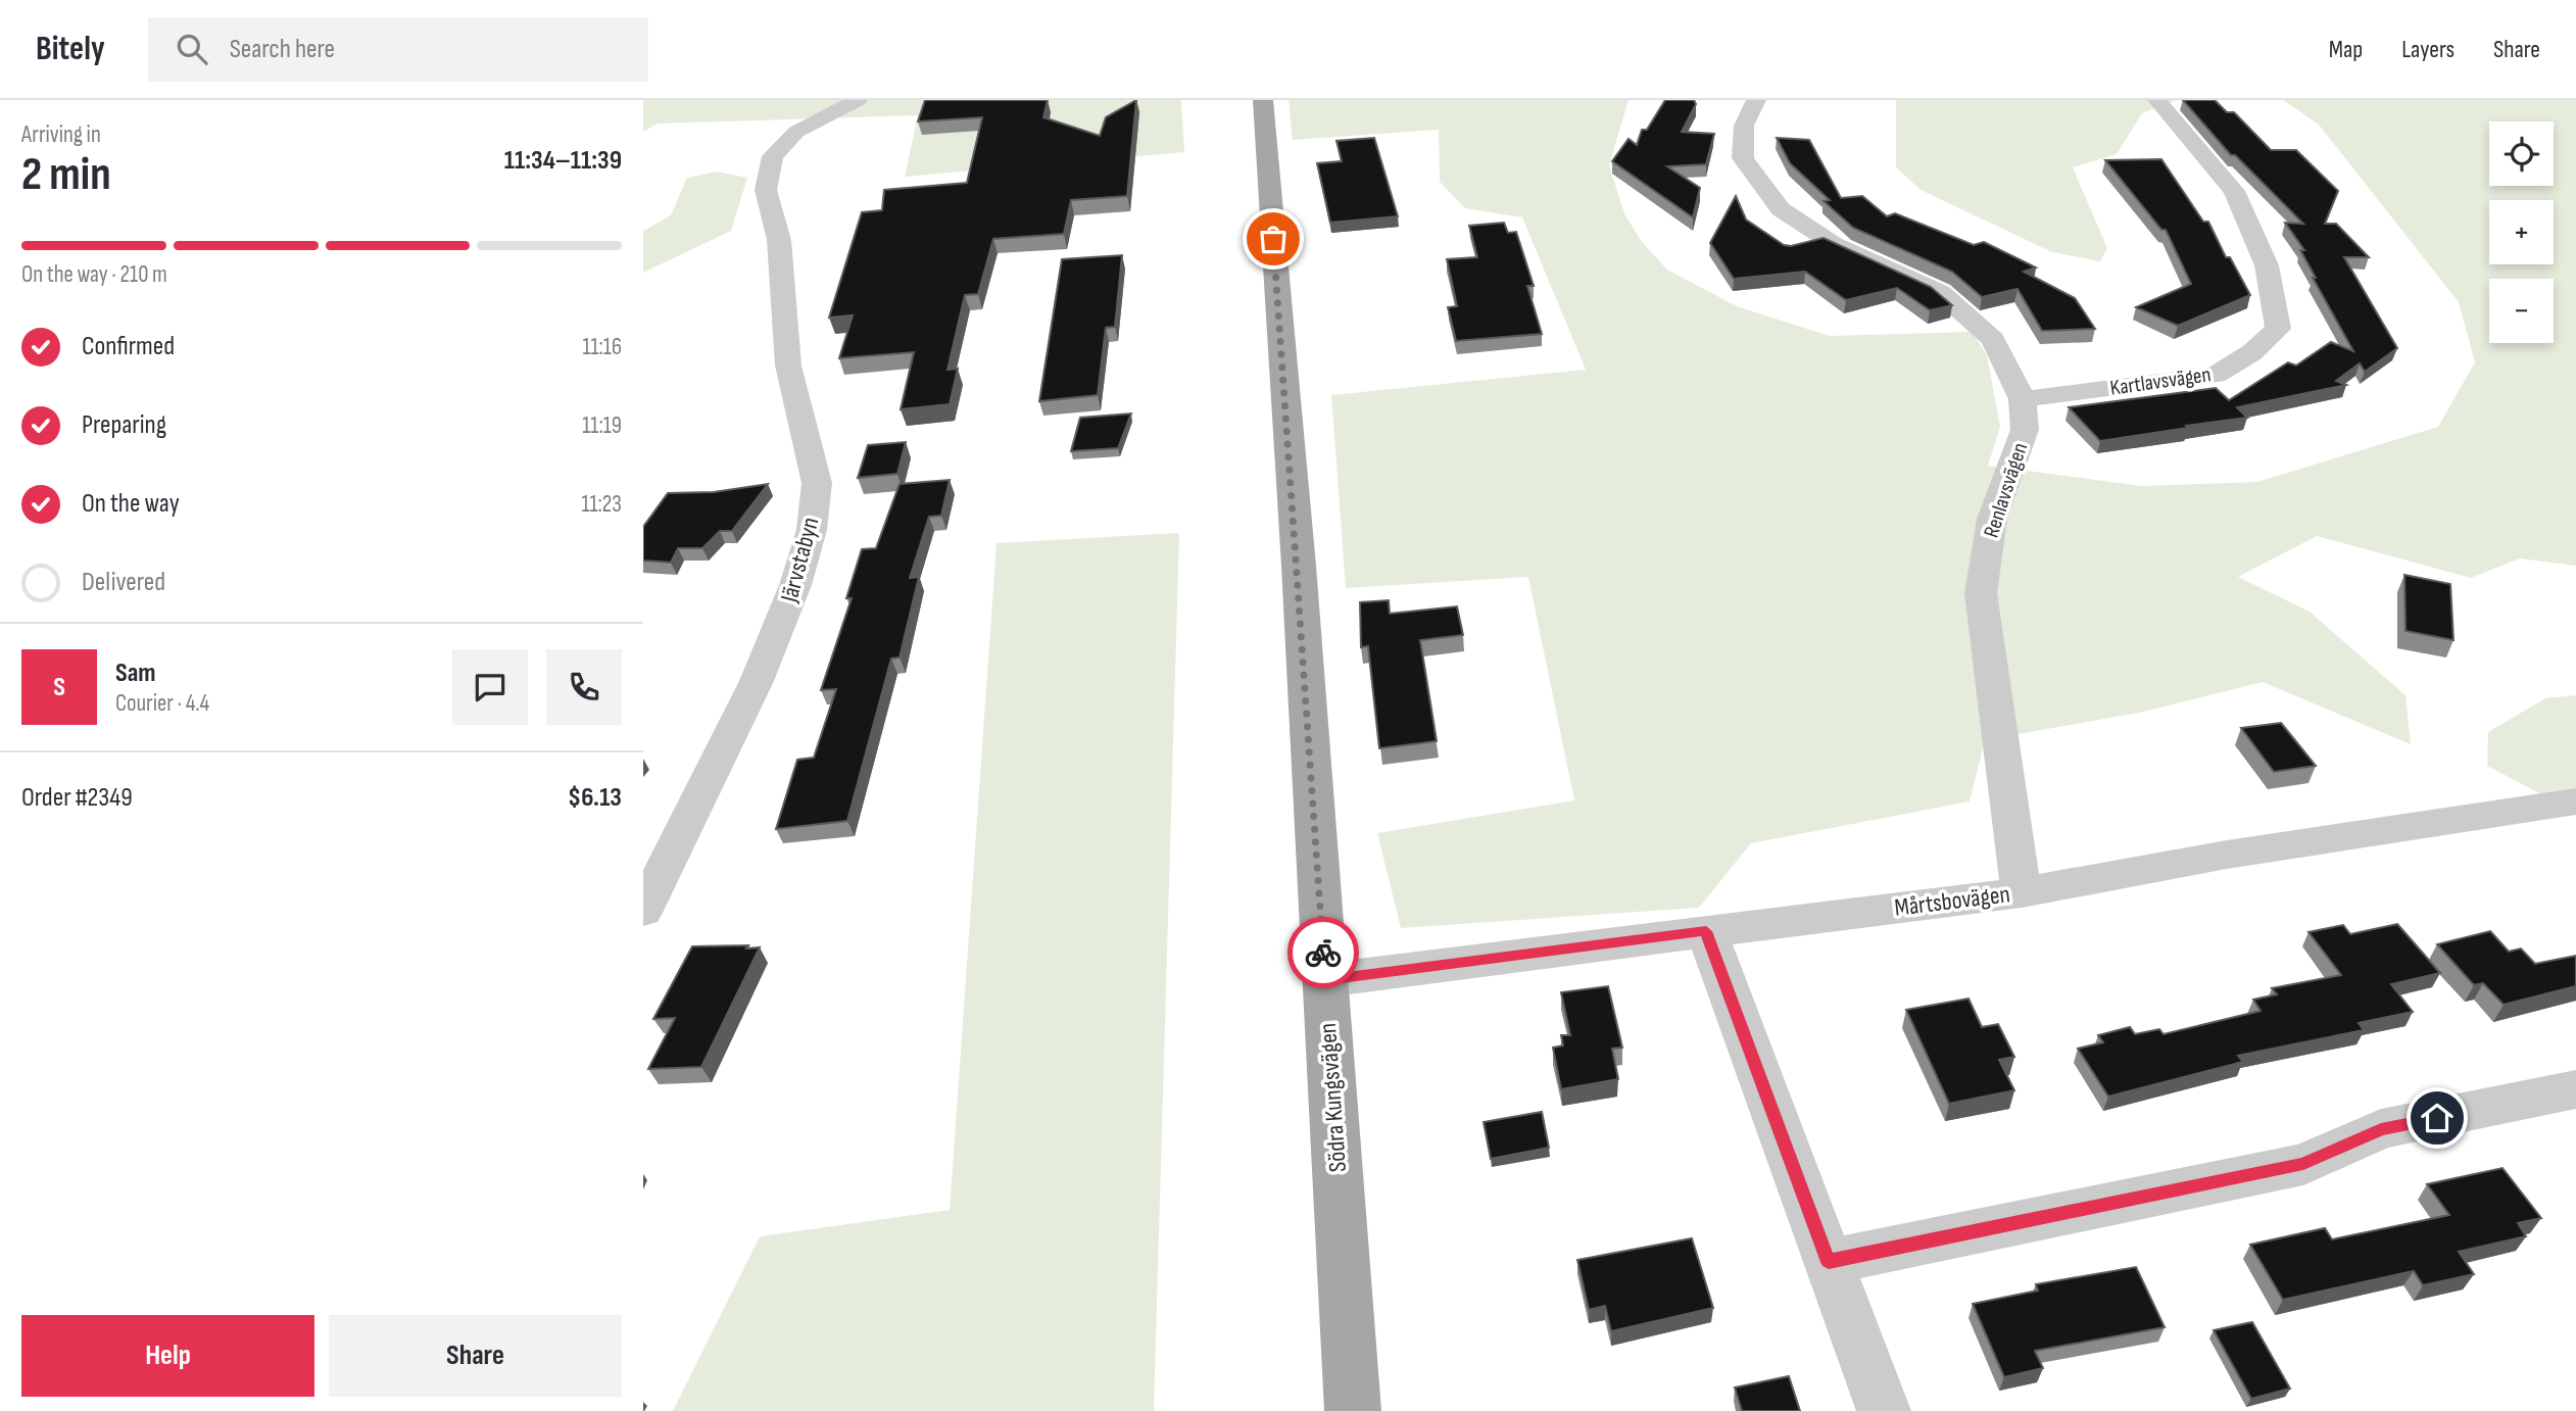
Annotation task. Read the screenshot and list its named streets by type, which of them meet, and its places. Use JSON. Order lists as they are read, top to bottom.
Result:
{
  "streets": {
    "main road": ["Södra Kungsvägen"],
    "street": [
      "Kartlavsvägen",
      "Renlavsvägen",
      "Järvstabyn",
      "Mårtsbovägen"
    ]
  },
  "crossings": [
    ["Kartlavsvägen", "Renlavsvägen"],
    ["Renlavsvägen", "Mårtsbovägen"],
    ["Mårtsbovägen", "Södra Kungsvägen"]
  ],
  "page": {
    "header": "Bitely",
    "search": "Search here",
    "nav": ["Map", "Layers", "Share"],
    "heading": ["2 min", "Arriving in", "11:34–11:39"],
    "panel": [
      "Sam",
      "Courier · 4.4",
      "Order #2349",
      "$6.13"
    ],
    "map_buttons": ["+", "−"],
    "bar": "On the way · 210 m",
    "list": [
      ["Confirmed", "11:16"],
      ["Preparing", "11:19"],
      ["On the way", "11:23"],
      "Delivered"
    ],
    "round": "S",
    "buttons": ["Help", "Share"]
  }
}
